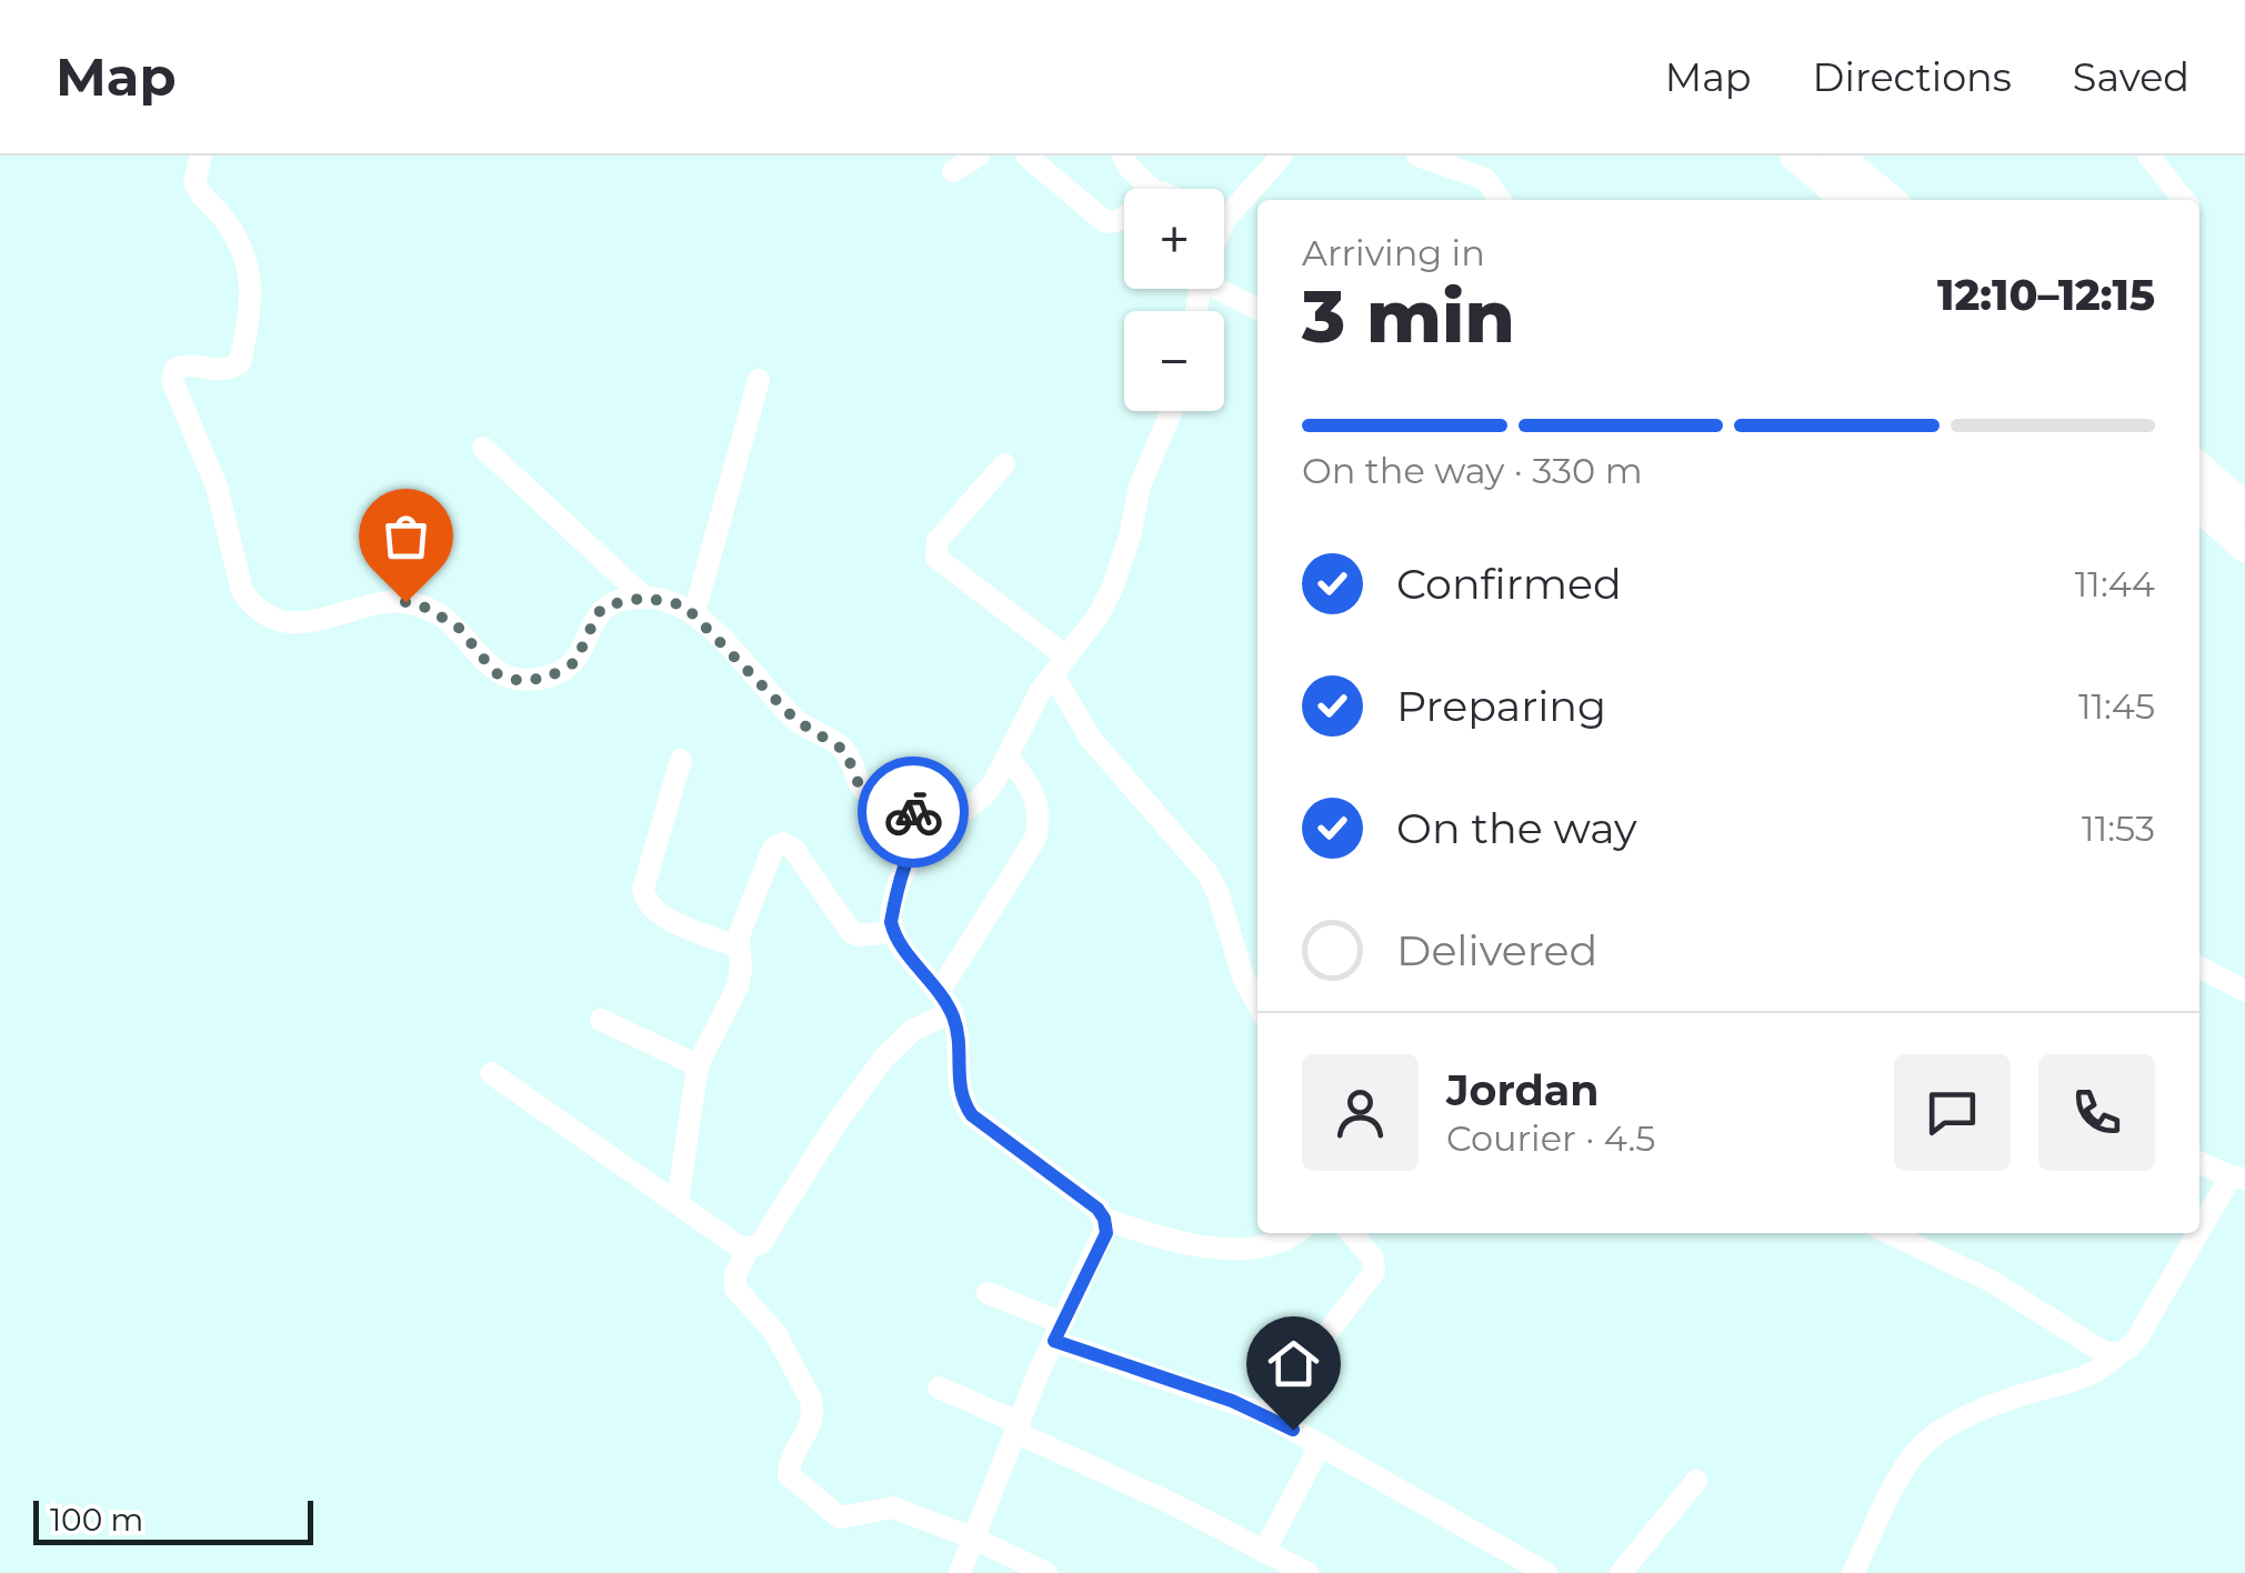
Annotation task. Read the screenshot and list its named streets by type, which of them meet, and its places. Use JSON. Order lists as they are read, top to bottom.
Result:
{
  "scale_bar": "100 m",
  "page": {
    "header": "Map",
    "nav": ["Map", "Directions", "Saved"],
    "map_buttons": ["+", "−"],
    "heading": ["3 min", "Arriving in", "12:10–12:15"],
    "panel": ["Jordan", "Courier · 4.5"],
    "bar": "On the way · 330 m",
    "list": [
      ["Confirmed", "11:44"],
      ["Preparing", "11:45"],
      ["On the way", "11:53"],
      "Delivered"
    ],
    "scale": "100 m"
  }
}
